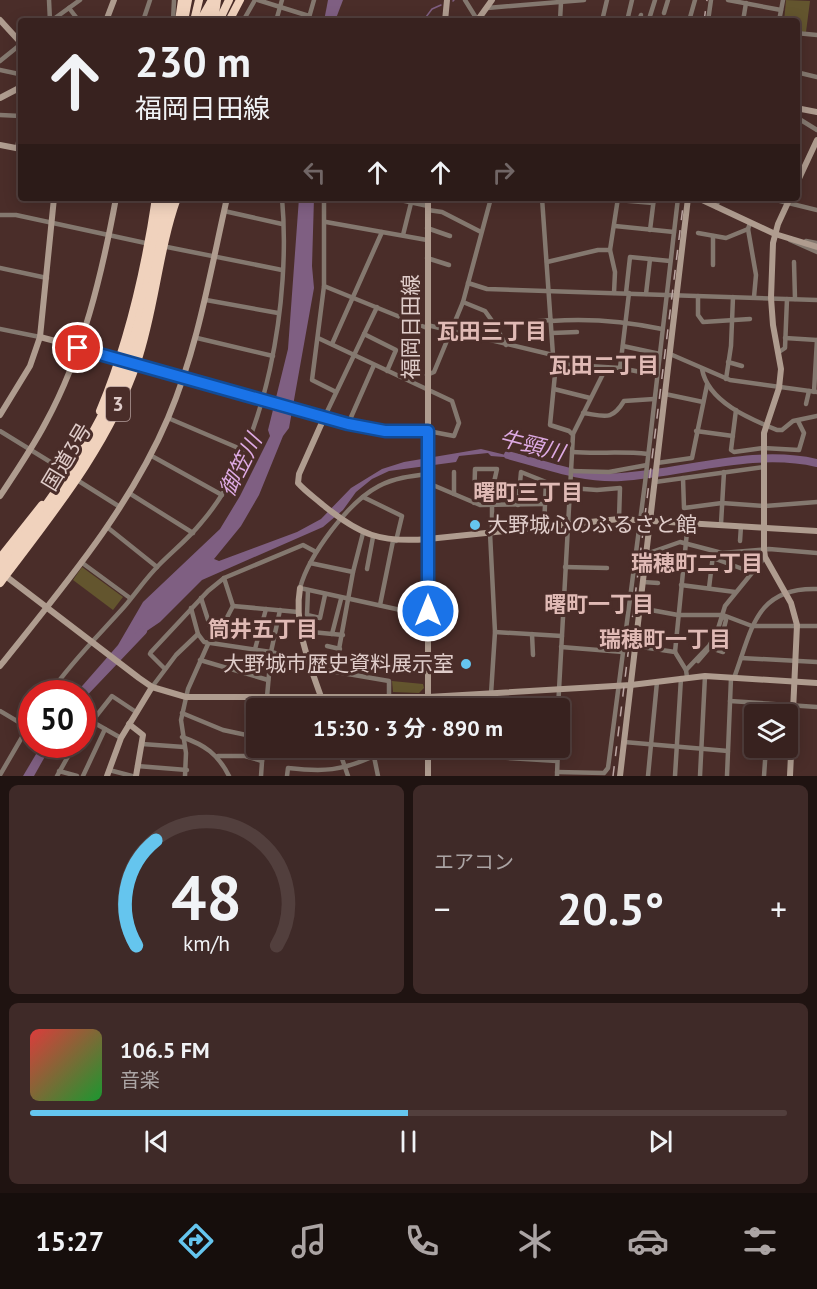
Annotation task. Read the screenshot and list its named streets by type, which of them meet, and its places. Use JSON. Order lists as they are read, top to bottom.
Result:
{
  "streets": {
    "highway": ["3", "国道3号"],
    "street": ["福岡日田線"]
  },
  "districts": [
    "瓦田三丁目",
    "瓦田二丁目",
    "曙町三丁目",
    "瑞穂町二丁目",
    "曙町一丁目",
    "筒井五丁目",
    "瑞穂町一丁目"
  ],
  "water": ["牛頸川", "御笠川"],
  "places": ["大野城心のふるさと館", "大野城市歴史資料展示室"],
  "page": {
    "turn": ["230 m", "福岡日田線"],
    "limit": "50",
    "trip": "15:30 · 3 分 · 890 m",
    "tile": "エアコン",
    "heat": ["−", "20.5°", "+"],
    "song": ["106.5 FM", "音楽"],
    "tabs": "15:27",
    "gauge": ["48", "km/h"]
  }
}
